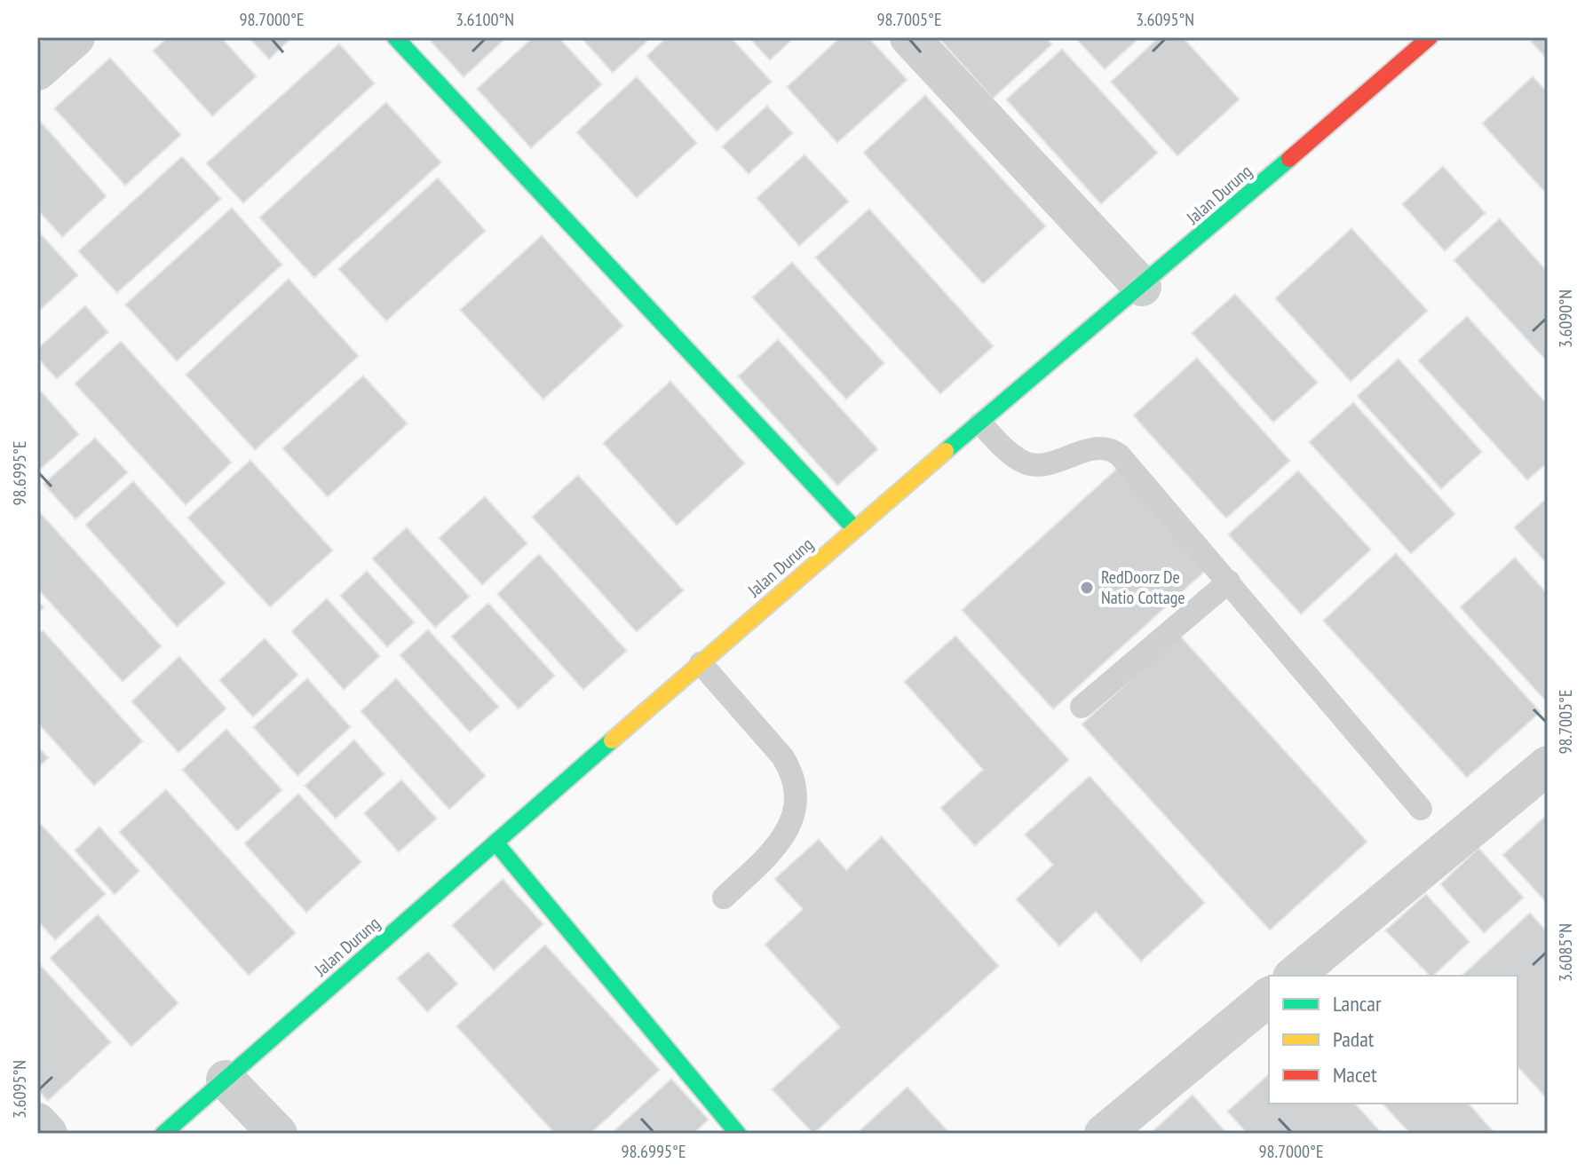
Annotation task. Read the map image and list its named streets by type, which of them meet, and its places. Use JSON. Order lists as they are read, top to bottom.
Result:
{
  "streets": {
    "street": ["Jalan Durung"]
  },
  "places": ["RedDoorz De Natio Cottage"],
  "legend": ["Lancar", "Padat", "Macet"],
  "coordinates": [
    "98.7000°E",
    "3.6100°N",
    "98.7005°E",
    "3.6095°N",
    "3.6090°N",
    "98.6995°E",
    "3.6085°N"
  ]
}
